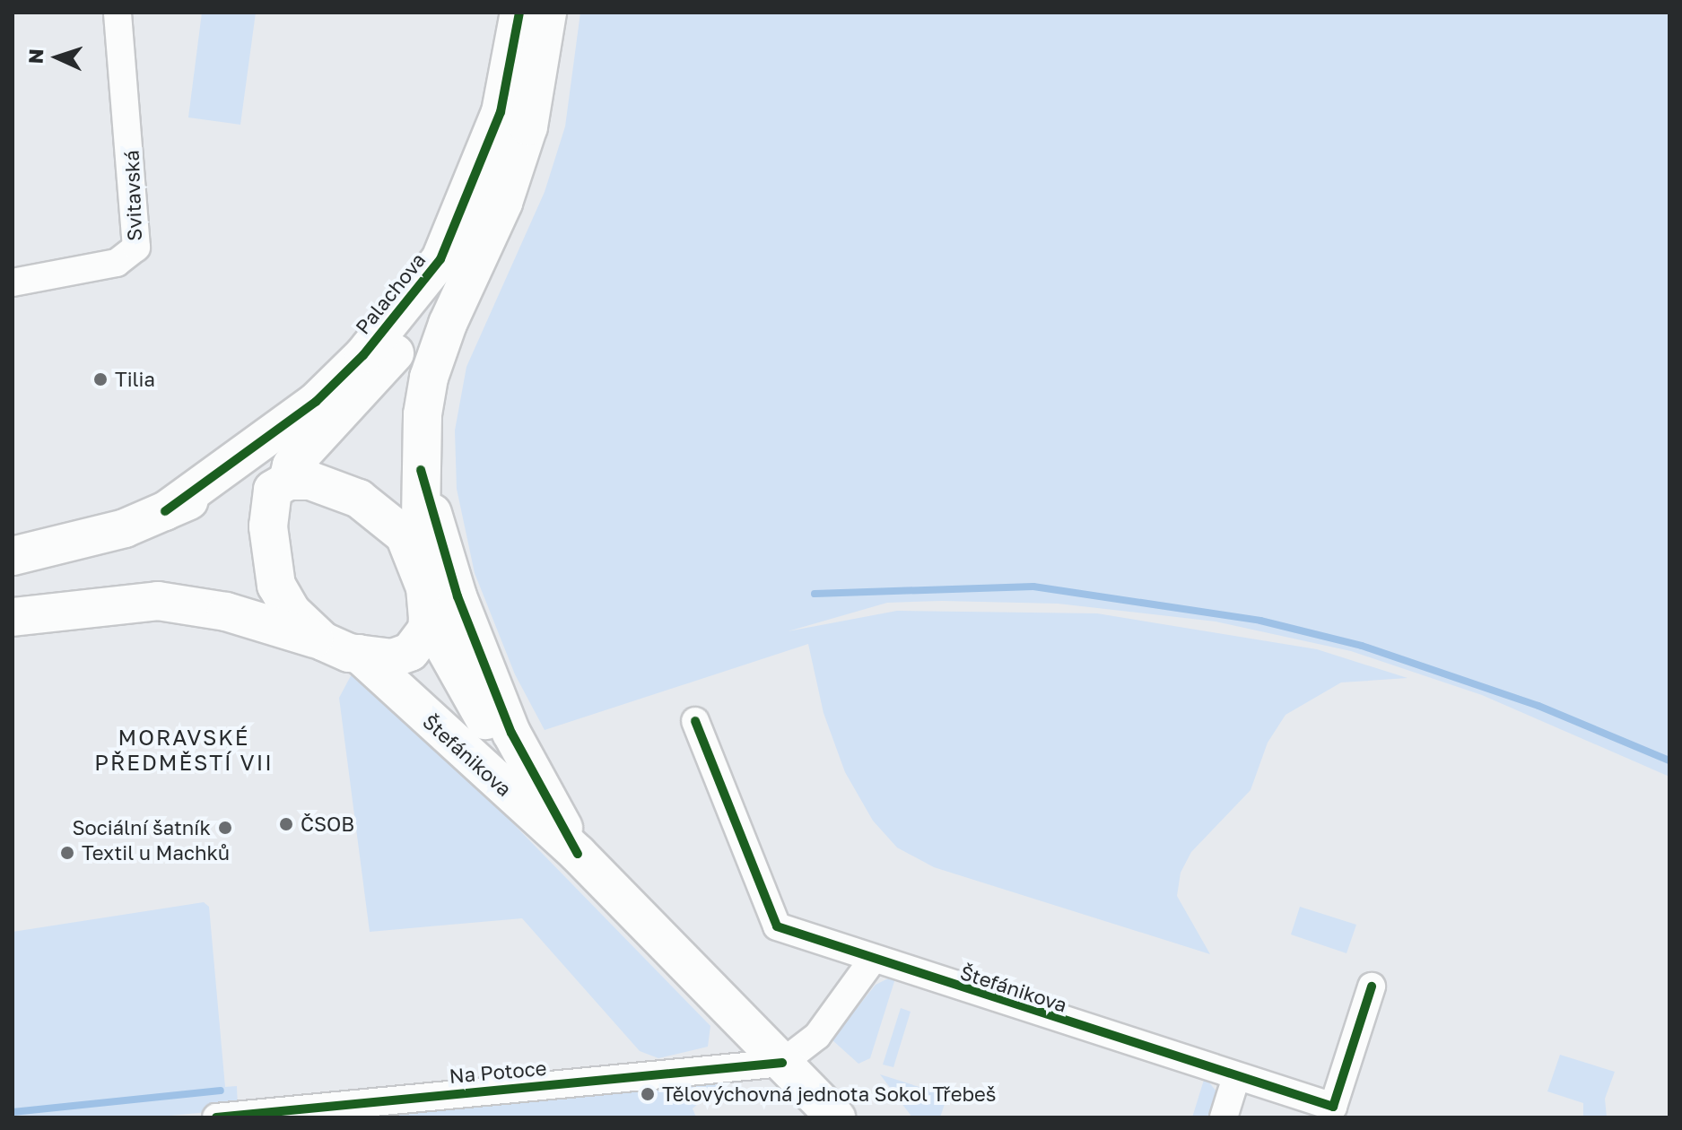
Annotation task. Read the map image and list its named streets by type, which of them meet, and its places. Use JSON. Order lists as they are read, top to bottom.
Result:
{
  "streets": {
    "street": [
      "Svitavská",
      "Palachova",
      "Štefánikova",
      "Na Potoce"
    ]
  },
  "crossings": [
    ["Štefánikova", "Na Potoce"]
  ],
  "districts": ["MORAVSKÉ PŘEDMĚSTÍ VII"],
  "places": [
    "Tilia",
    "ČSOB",
    "Sociální šatník",
    "Textil u Machků",
    "Tělovýchovná jednota Sokol Třebeš"
  ],
  "north": "left"
}
